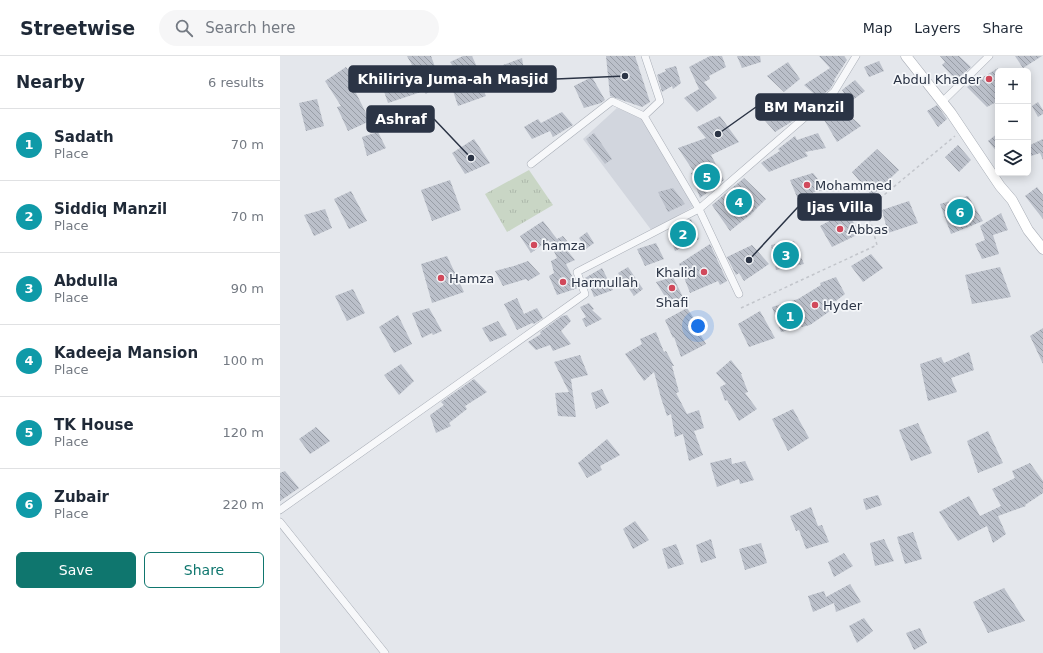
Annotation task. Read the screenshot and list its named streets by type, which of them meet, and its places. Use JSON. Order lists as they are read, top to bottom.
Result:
{
  "places": [
    "Khiliriya Juma-ah Masjid",
    "Abdul Khader",
    "BM Manzil",
    "Ashraf",
    "Mohammed",
    "Abbas",
    "hamza",
    "Ijas Villa",
    "Khalid",
    "Hamza",
    "Harmullah",
    "Shafi",
    "Hyder"
  ],
  "page": {
    "header": "Streetwise",
    "search": "Search here",
    "nav": ["Map", "Layers", "Share"],
    "heading": ["Nearby", "6 results"],
    "map_buttons": ["+", "−"],
    "list": [
      {
        "mark": "1",
        "name": "Sadath",
        "note": "Place",
        "value": "70 m"
      },
      {
        "mark": "2",
        "name": "Siddiq Manzil",
        "note": "Place",
        "value": "70 m"
      },
      {
        "mark": "3",
        "name": "Abdulla",
        "note": "Place",
        "value": "90 m"
      },
      {
        "mark": "4",
        "name": "Kadeeja Mansion",
        "note": "Place",
        "value": "100 m"
      },
      {
        "mark": "5",
        "name": "TK House",
        "note": "Place",
        "value": "120 m"
      },
      {
        "mark": "6",
        "name": "Zubair",
        "note": "Place",
        "value": "220 m"
      }
    ],
    "pins": [
      "5",
      "4",
      "6",
      "2",
      "3",
      "1"
    ],
    "buttons": ["Save", "Share"]
  }
}
